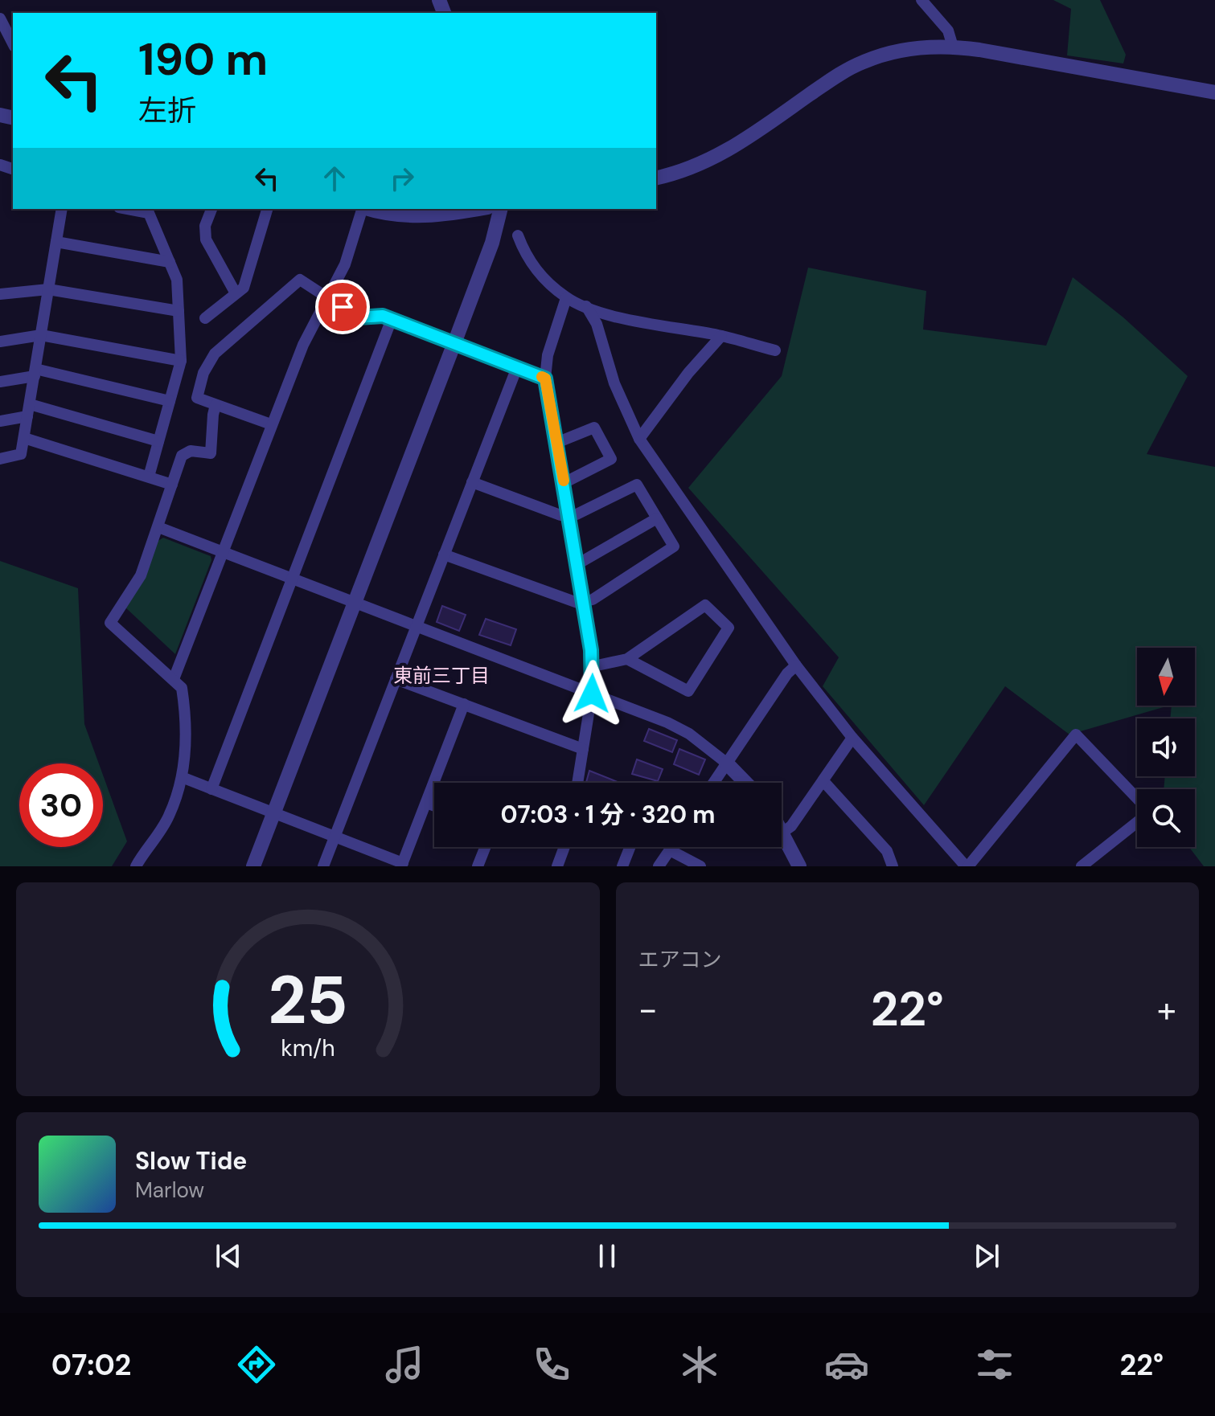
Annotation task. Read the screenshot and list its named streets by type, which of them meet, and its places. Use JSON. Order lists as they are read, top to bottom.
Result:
{
  "districts": ["東前三丁目"],
  "north": "bottom",
  "page": {
    "turn": ["190 m", "左折"],
    "limit": "30",
    "trip": "07:03 · 1 分 · 320 m",
    "tile": "エアコン",
    "heat": ["−", "22°", "+"],
    "song": ["Slow Tide", "Marlow"],
    "tabs": ["07:02", "22°"],
    "gauge": ["25", "km/h"]
  }
}
